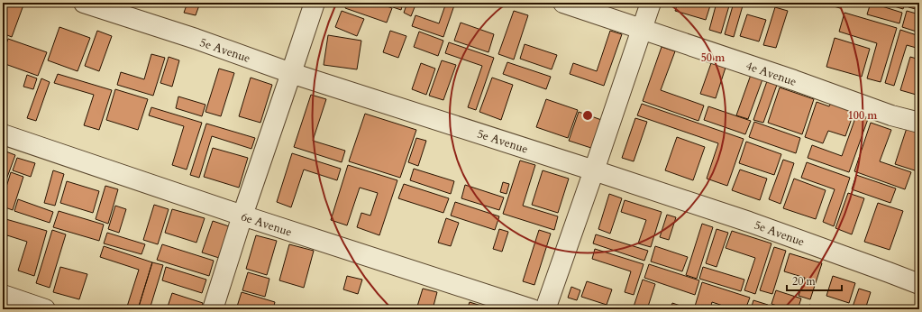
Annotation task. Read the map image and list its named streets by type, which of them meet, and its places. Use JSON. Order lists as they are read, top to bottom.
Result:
{
  "streets": {
    "street": ["5e Avenue", "4e Avenue", "6e Avenue"]
  },
  "scale_bar": "20 m",
  "rings": ["50 m", "100 m"]
}
